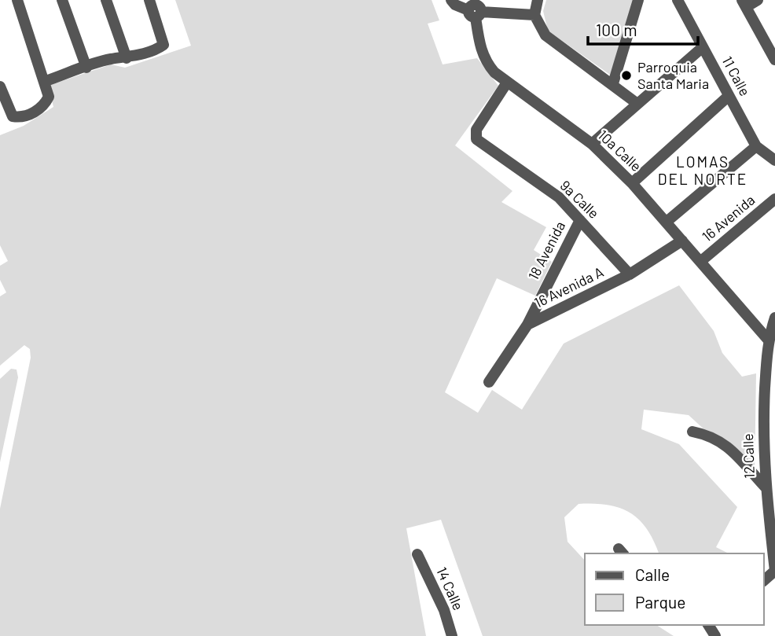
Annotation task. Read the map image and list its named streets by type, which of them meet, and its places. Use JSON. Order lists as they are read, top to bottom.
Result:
{
  "streets": {
    "street": [
      "11 Calle",
      "10a Calle",
      "9a Calle",
      "16 Avenida",
      "18 Avenida",
      "16 Avenida A",
      "12 Calle",
      "14 Calle"
    ]
  },
  "crossings": [
    ["10a Calle", "9a Calle"],
    ["10a Calle", "16 Avenida"],
    ["10a Calle", "16 Avenida A"],
    ["10a Calle", "12 Calle"],
    ["9a Calle", "18 Avenida"],
    ["9a Calle", "16 Avenida A"],
    ["18 Avenida", "16 Avenida A"]
  ],
  "districts": ["LOMAS DEL NORTE"],
  "places": ["Parroquia Santa Maria"],
  "legend": ["Calle", "Parque"],
  "scale_bar": "100 m"
}
